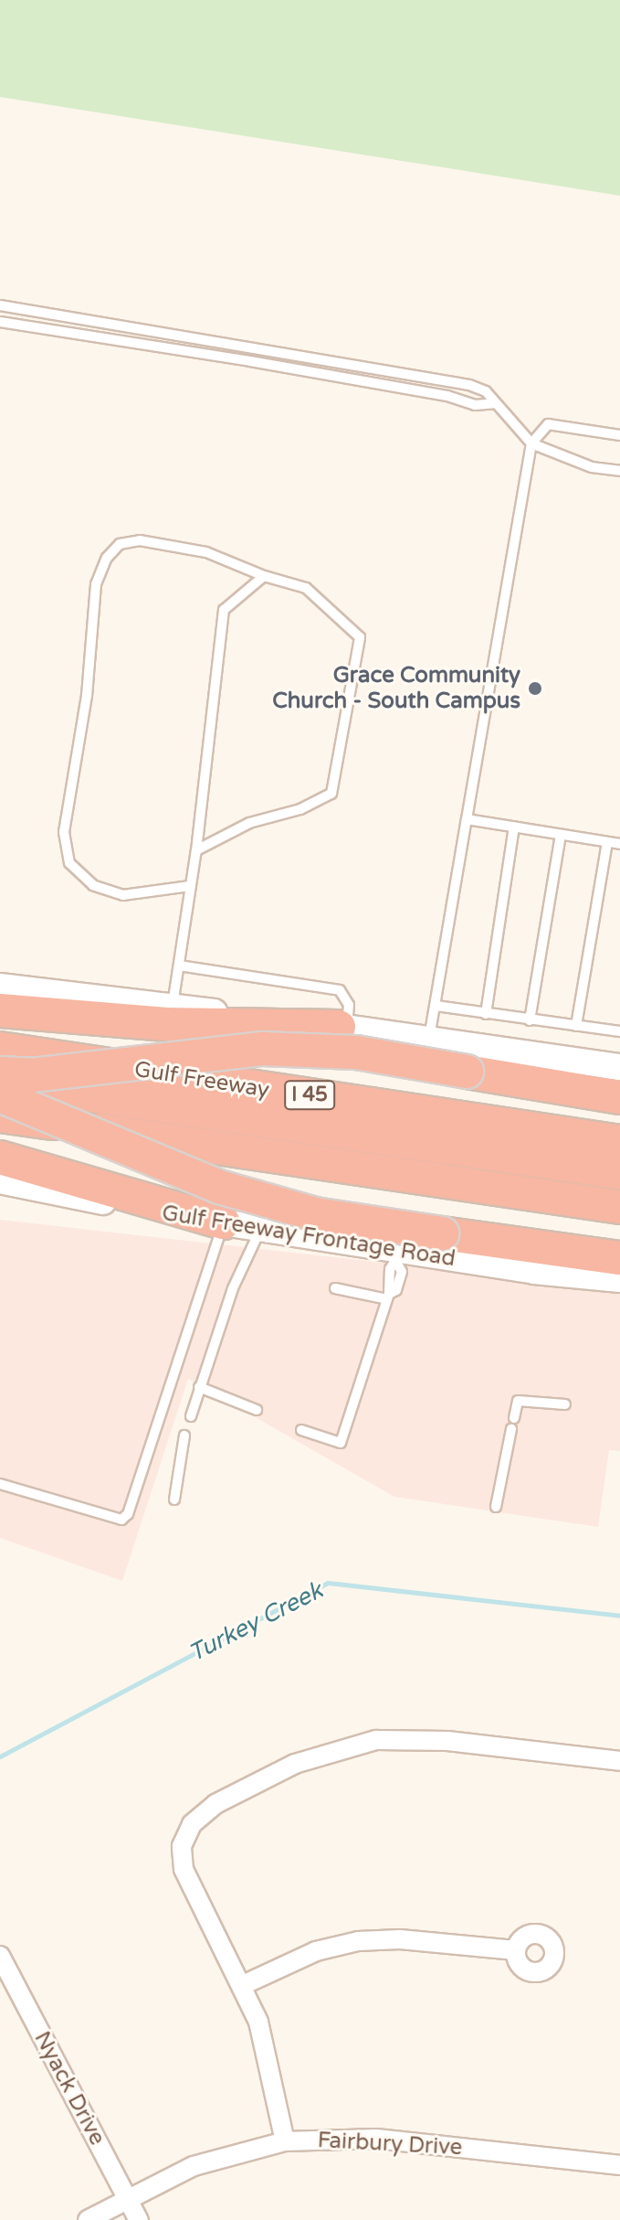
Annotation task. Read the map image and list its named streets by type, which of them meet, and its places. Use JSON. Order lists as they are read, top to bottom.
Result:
{
  "streets": {
    "highway": ["Gulf Freeway", "I 45"],
    "main road": ["Gulf Freeway Frontage Road"],
    "street": ["Nyack Drive", "Fairbury Drive"]
  },
  "crossings": [
    ["Nyack Drive", "Fairbury Drive"]
  ],
  "water": ["Turkey Creek"],
  "places": ["Grace Community Church - South Campus"]
}
